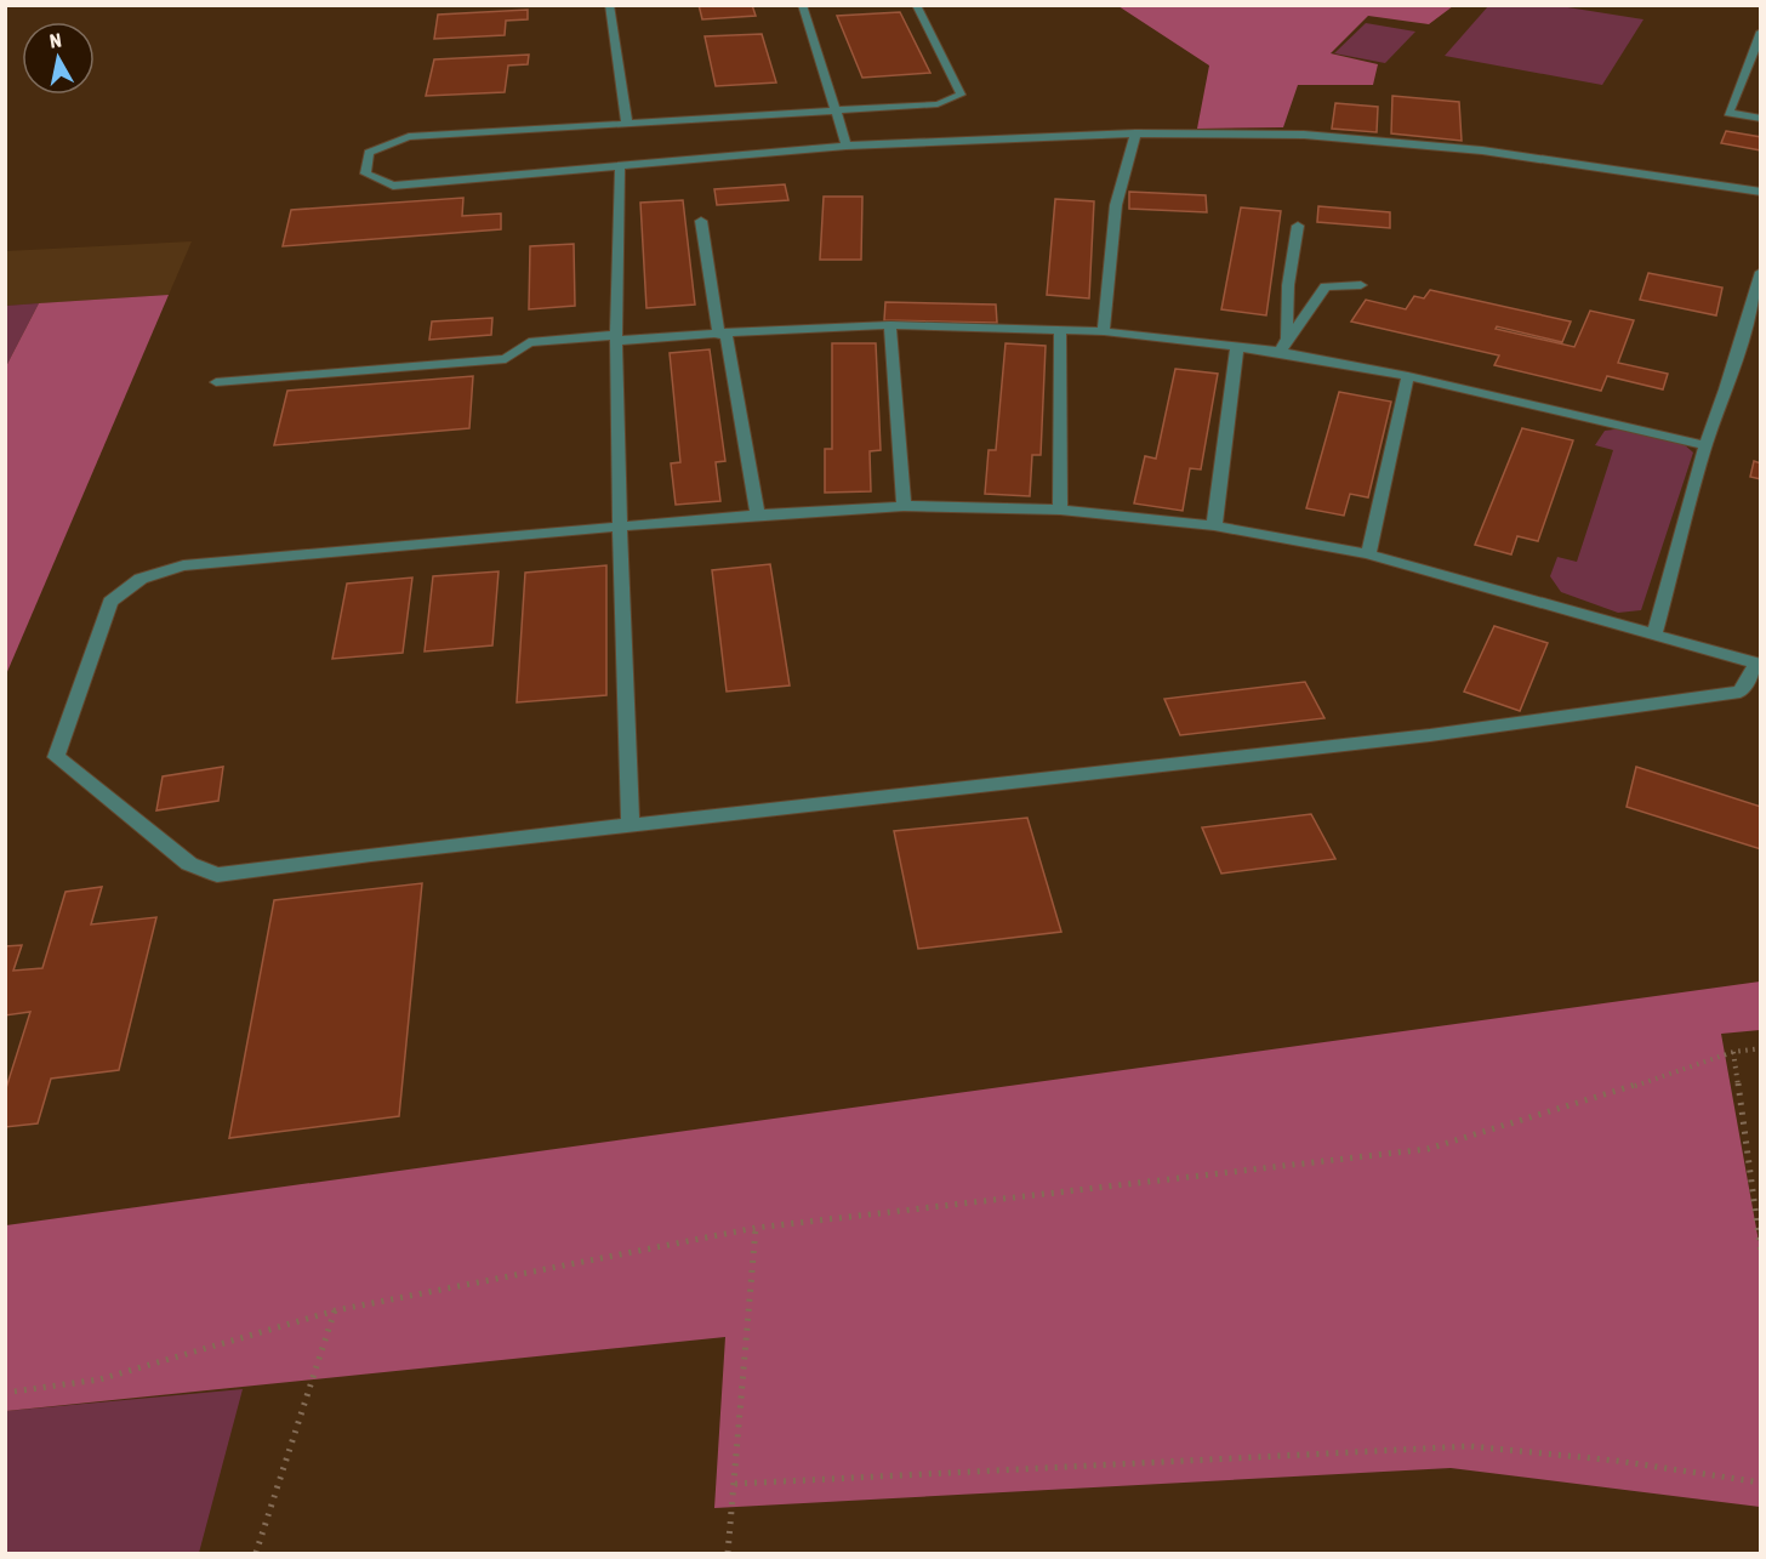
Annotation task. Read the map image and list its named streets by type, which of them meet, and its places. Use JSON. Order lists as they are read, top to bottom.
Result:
{
  "north": "top"
}
